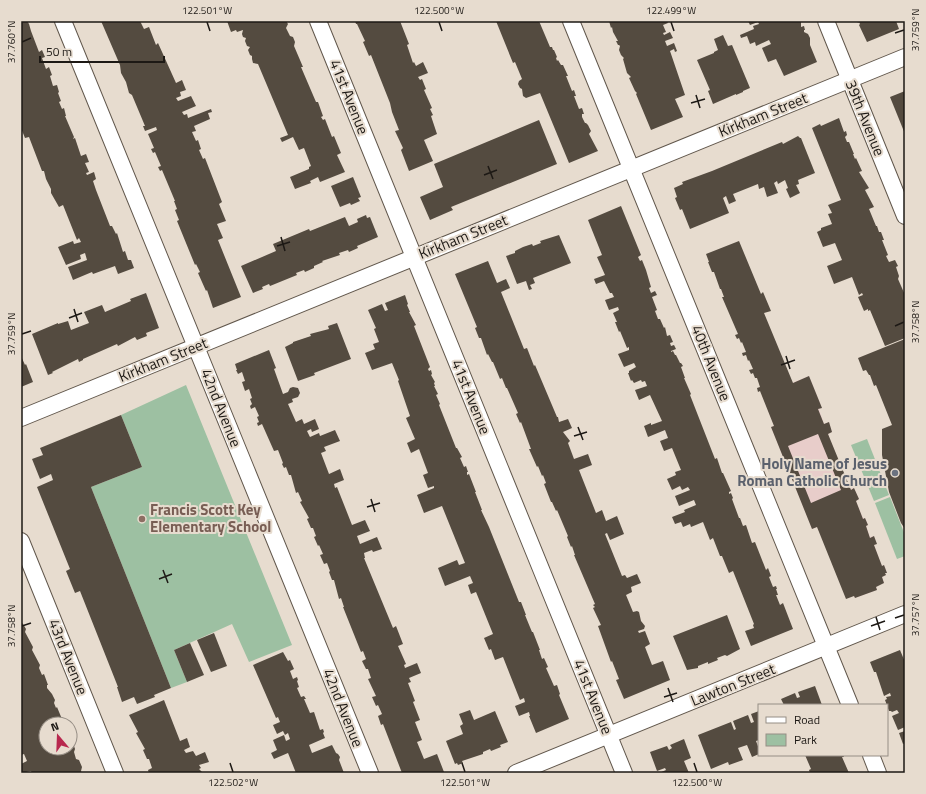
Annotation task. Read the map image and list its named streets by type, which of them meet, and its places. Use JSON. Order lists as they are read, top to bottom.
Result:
{
  "streets": {
    "street": [
      "41st Avenue",
      "Kirkham Street",
      "39th Avenue",
      "40th Avenue",
      "42nd Avenue",
      "43rd Avenue",
      "Lawton Street"
    ]
  },
  "crossings": [
    ["41st Avenue", "Kirkham Street"],
    ["41st Avenue", "Lawton Street"],
    ["Kirkham Street", "39th Avenue"],
    ["Kirkham Street", "40th Avenue"],
    ["Kirkham Street", "42nd Avenue"],
    ["40th Avenue", "Lawton Street"]
  ],
  "places": ["Holy Name of Jesus Roman Catholic Church", "Francis Scott Key Elementary School"],
  "legend": ["Road", "Park"],
  "scale_bar": "50 m",
  "north": "top",
  "coordinates": [
    "122.501°W",
    "122.500°W",
    "122.499°W",
    "37.759°N",
    "37.760°N",
    "37.758°N",
    "37.757°N",
    "122.502°W"
  ]
}
